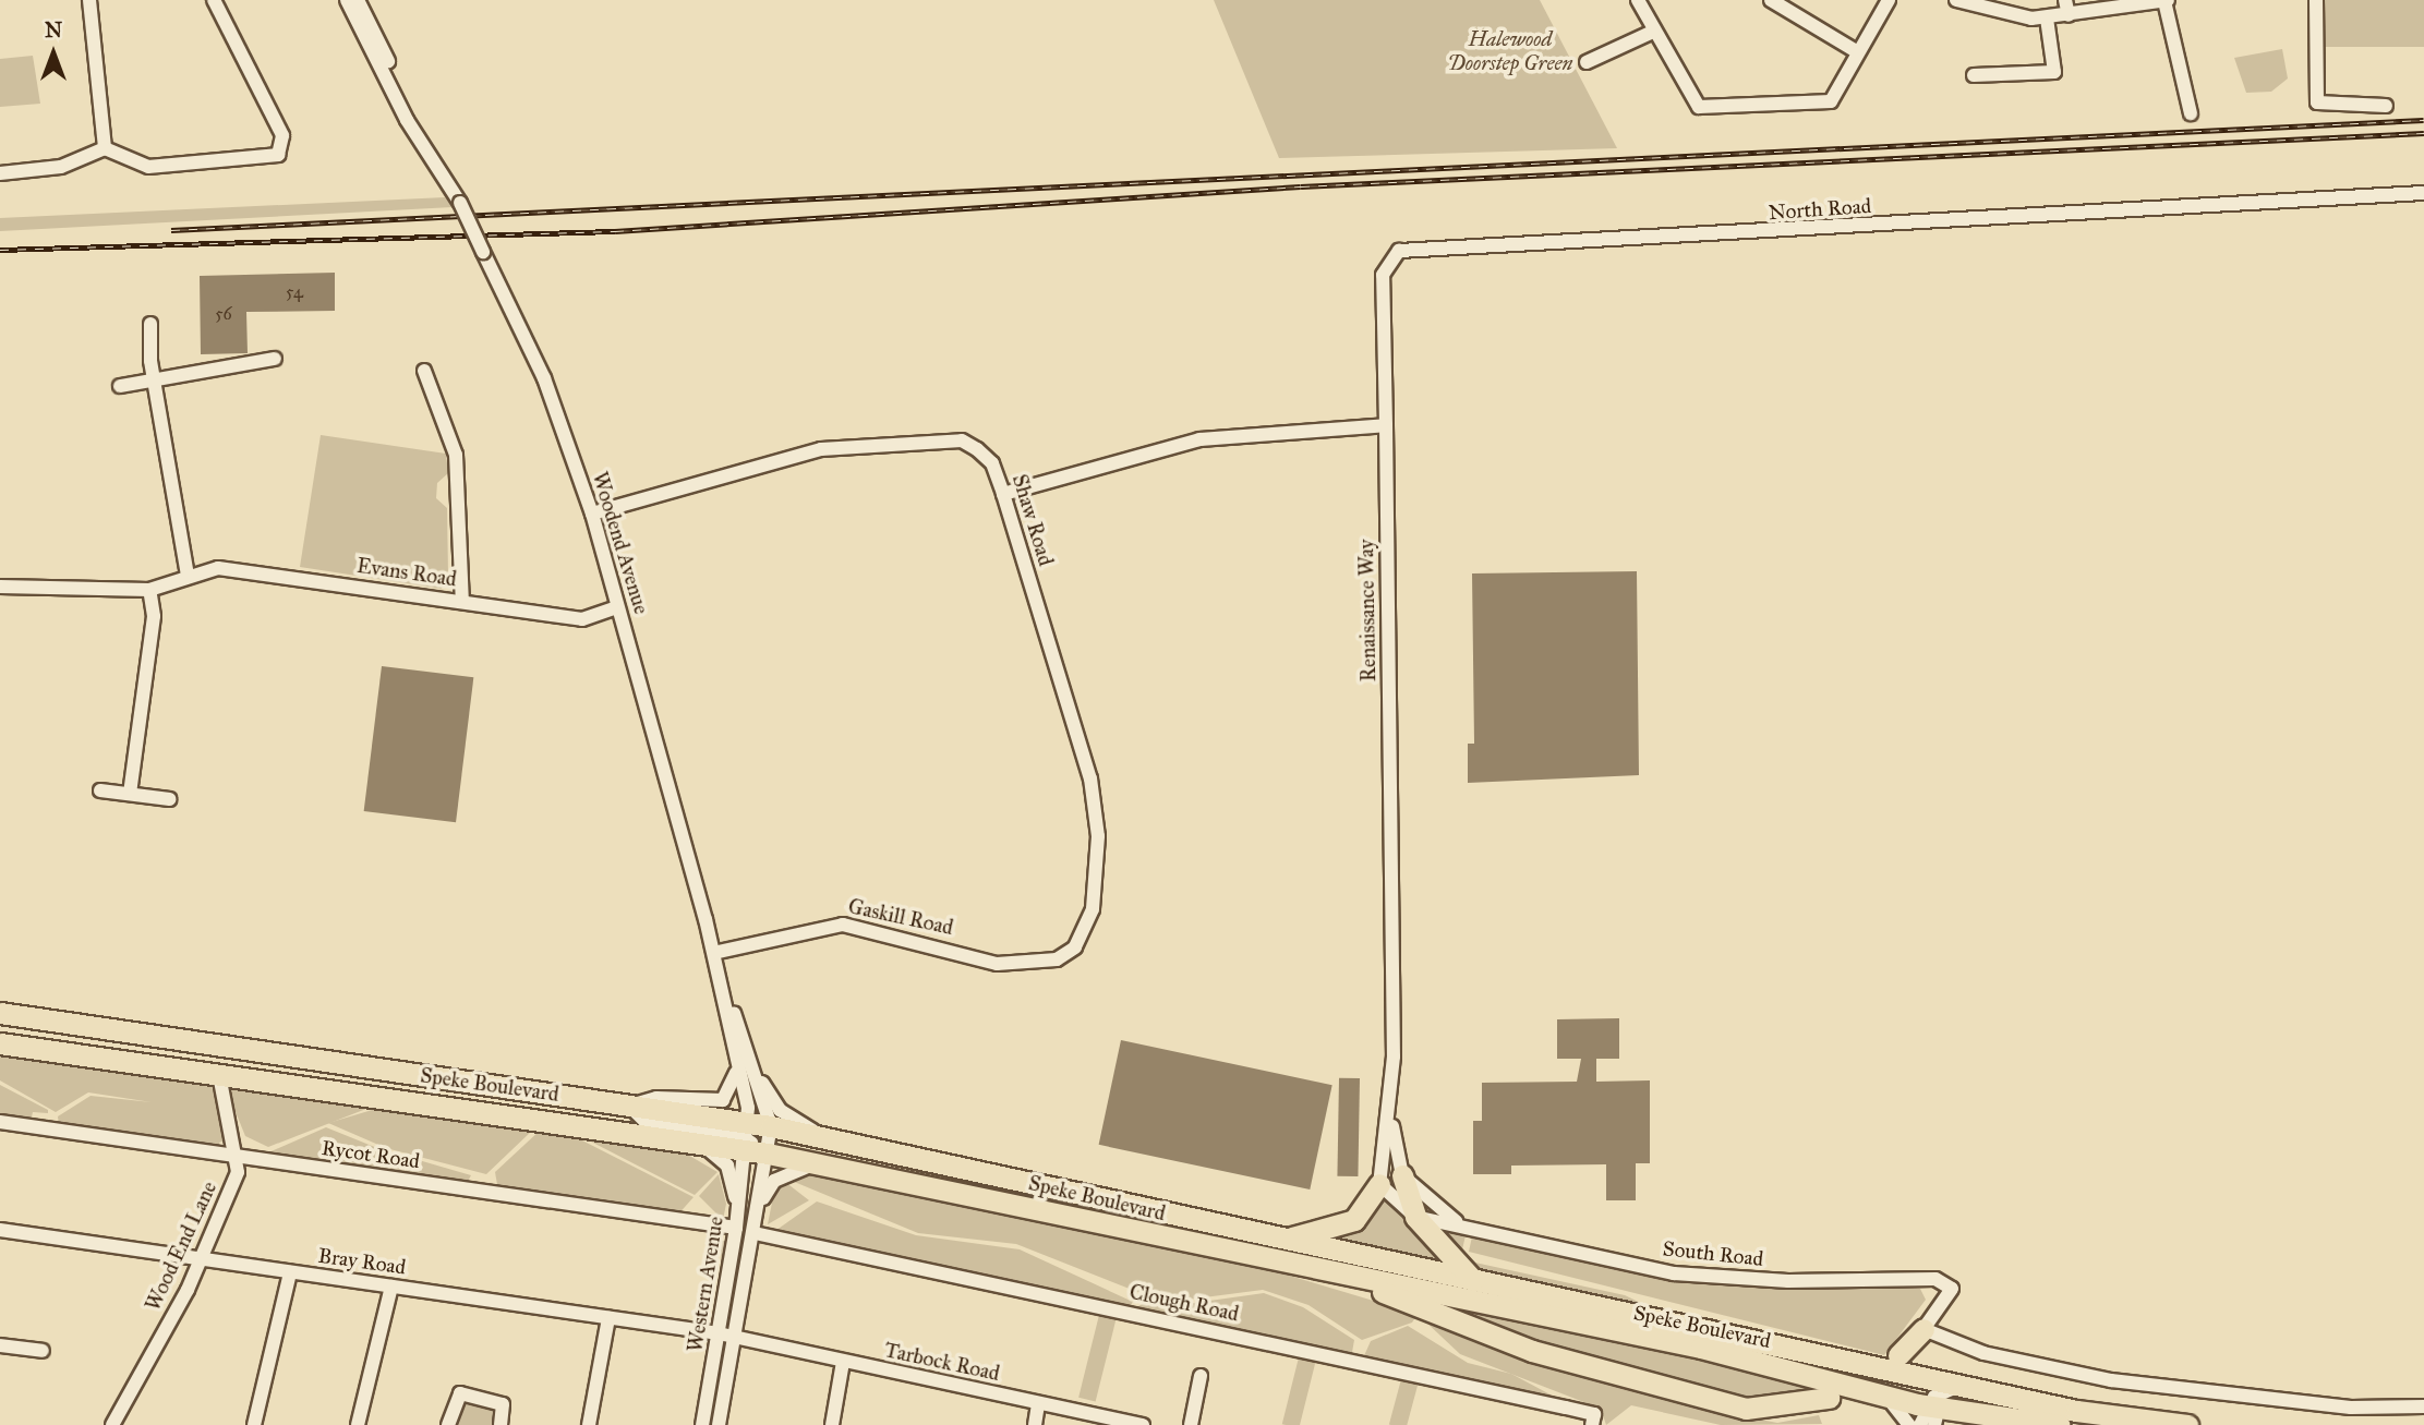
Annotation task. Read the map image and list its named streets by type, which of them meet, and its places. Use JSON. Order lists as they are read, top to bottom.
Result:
{
  "streets": {
    "highway": ["Speke Boulevard"],
    "street": [
      "North Road",
      "Shaw Road",
      "Woodend Avenue",
      "Evans Road",
      "Renaissance Way",
      "Gaskill Road",
      "Rycot Road",
      "Wood End Lane",
      "South Road",
      "Bray Road",
      "Western Avenue",
      "Clough Road",
      "Tarbock Road"
    ]
  },
  "crossings": [
    ["North Road", "Renaissance Way"],
    ["Shaw Road", "Woodend Avenue"],
    ["Shaw Road", "Gaskill Road"],
    ["Woodend Avenue", "Evans Road"],
    ["Woodend Avenue", "Gaskill Road"],
    ["Woodend Avenue", "Speke Boulevard"],
    ["Woodend Avenue", "Western Avenue"],
    ["Speke Boulevard", "Western Avenue"],
    ["Rycot Road", "Wood End Lane"],
    ["Rycot Road", "Western Avenue"],
    ["Wood End Lane", "Bray Road"],
    ["Bray Road", "Western Avenue"],
    ["Bray Road", "Tarbock Road"],
    ["Western Avenue", "Clough Road"],
    ["Western Avenue", "Tarbock Road"]
  ],
  "parks": ["Halewood Doorstep Green"],
  "house_numbers": ["54", "56"],
  "north": "top"
}
